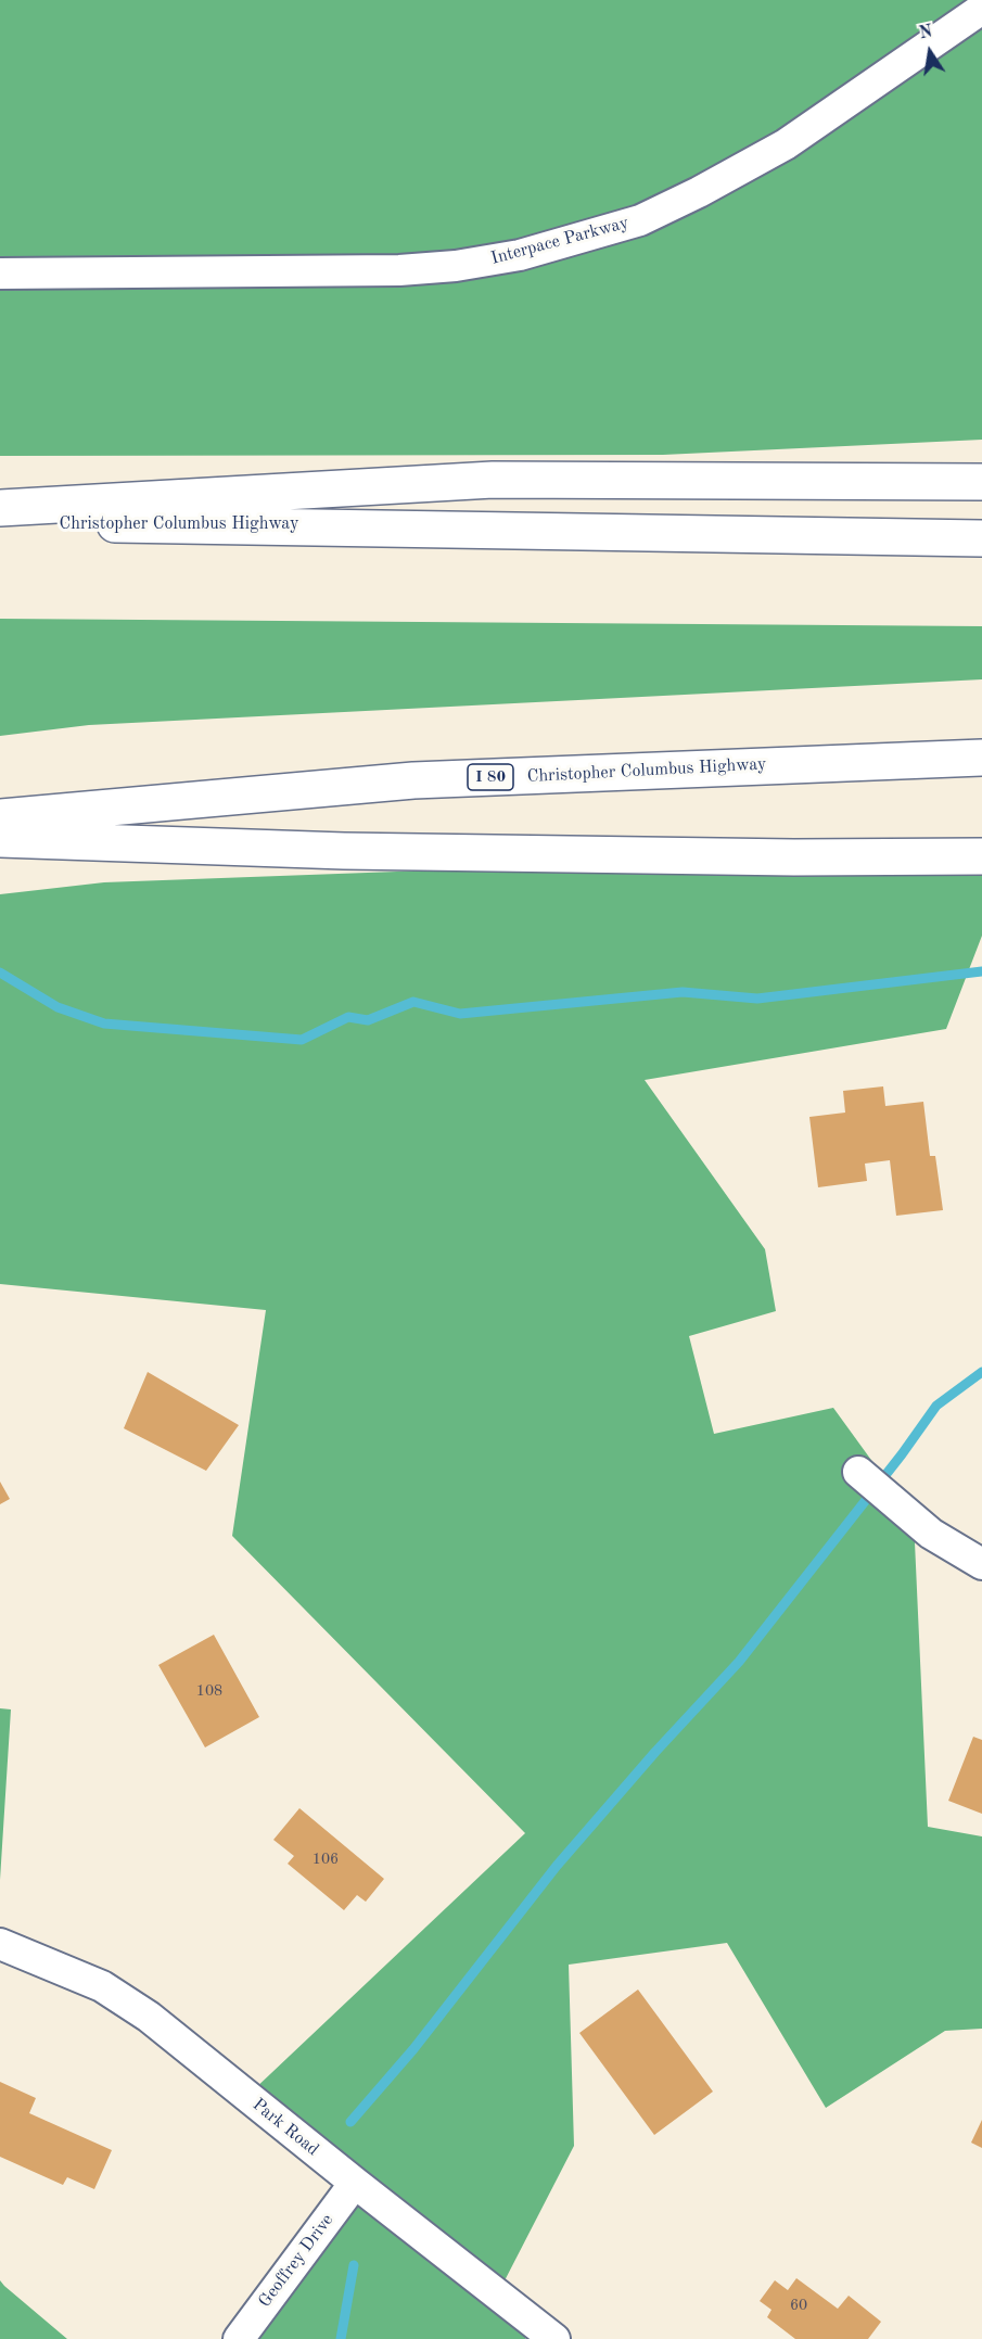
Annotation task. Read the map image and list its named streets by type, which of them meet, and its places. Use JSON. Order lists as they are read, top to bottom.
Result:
{
  "streets": {
    "highway": ["Christopher Columbus Highway", "I 80"],
    "street": ["Interpace Parkway", "Park Road", "Geoffrey Drive"]
  },
  "crossings": [
    ["Park Road", "Geoffrey Drive"]
  ],
  "house_numbers": ["108", "106", "60"],
  "north": "top"
}
